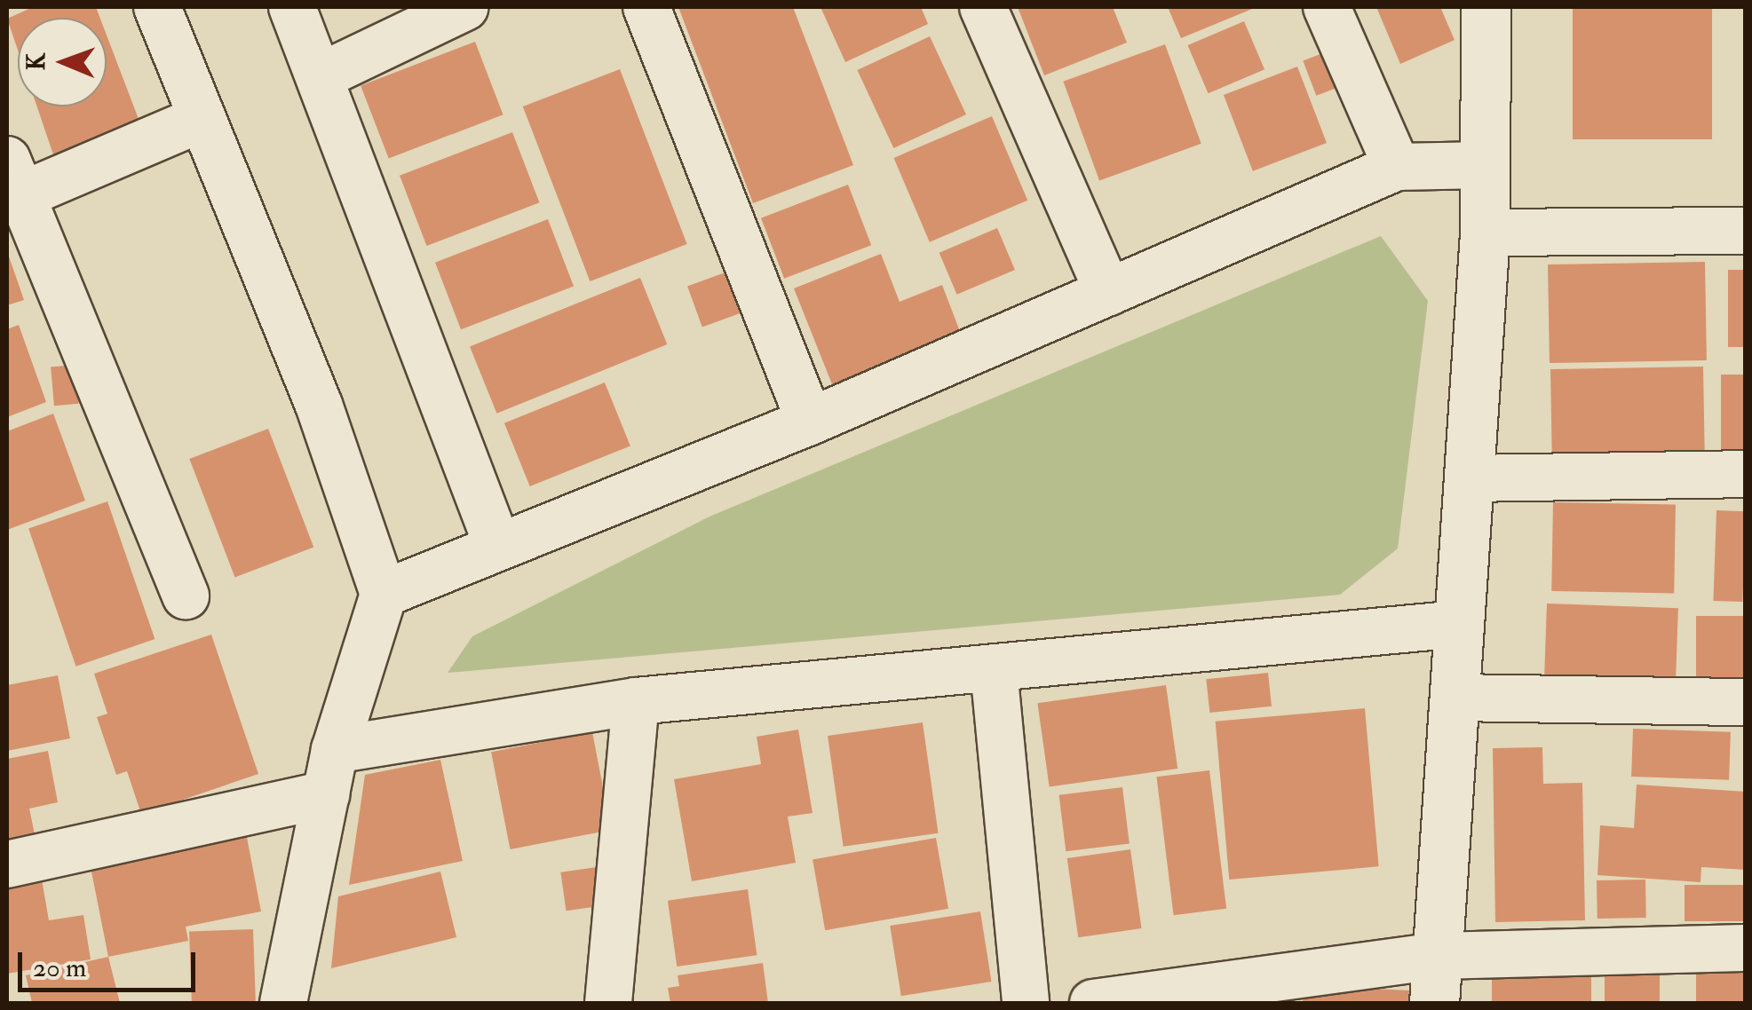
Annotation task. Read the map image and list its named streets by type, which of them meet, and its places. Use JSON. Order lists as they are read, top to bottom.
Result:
{
  "scale_bar": "20 m",
  "north": "left"
}
